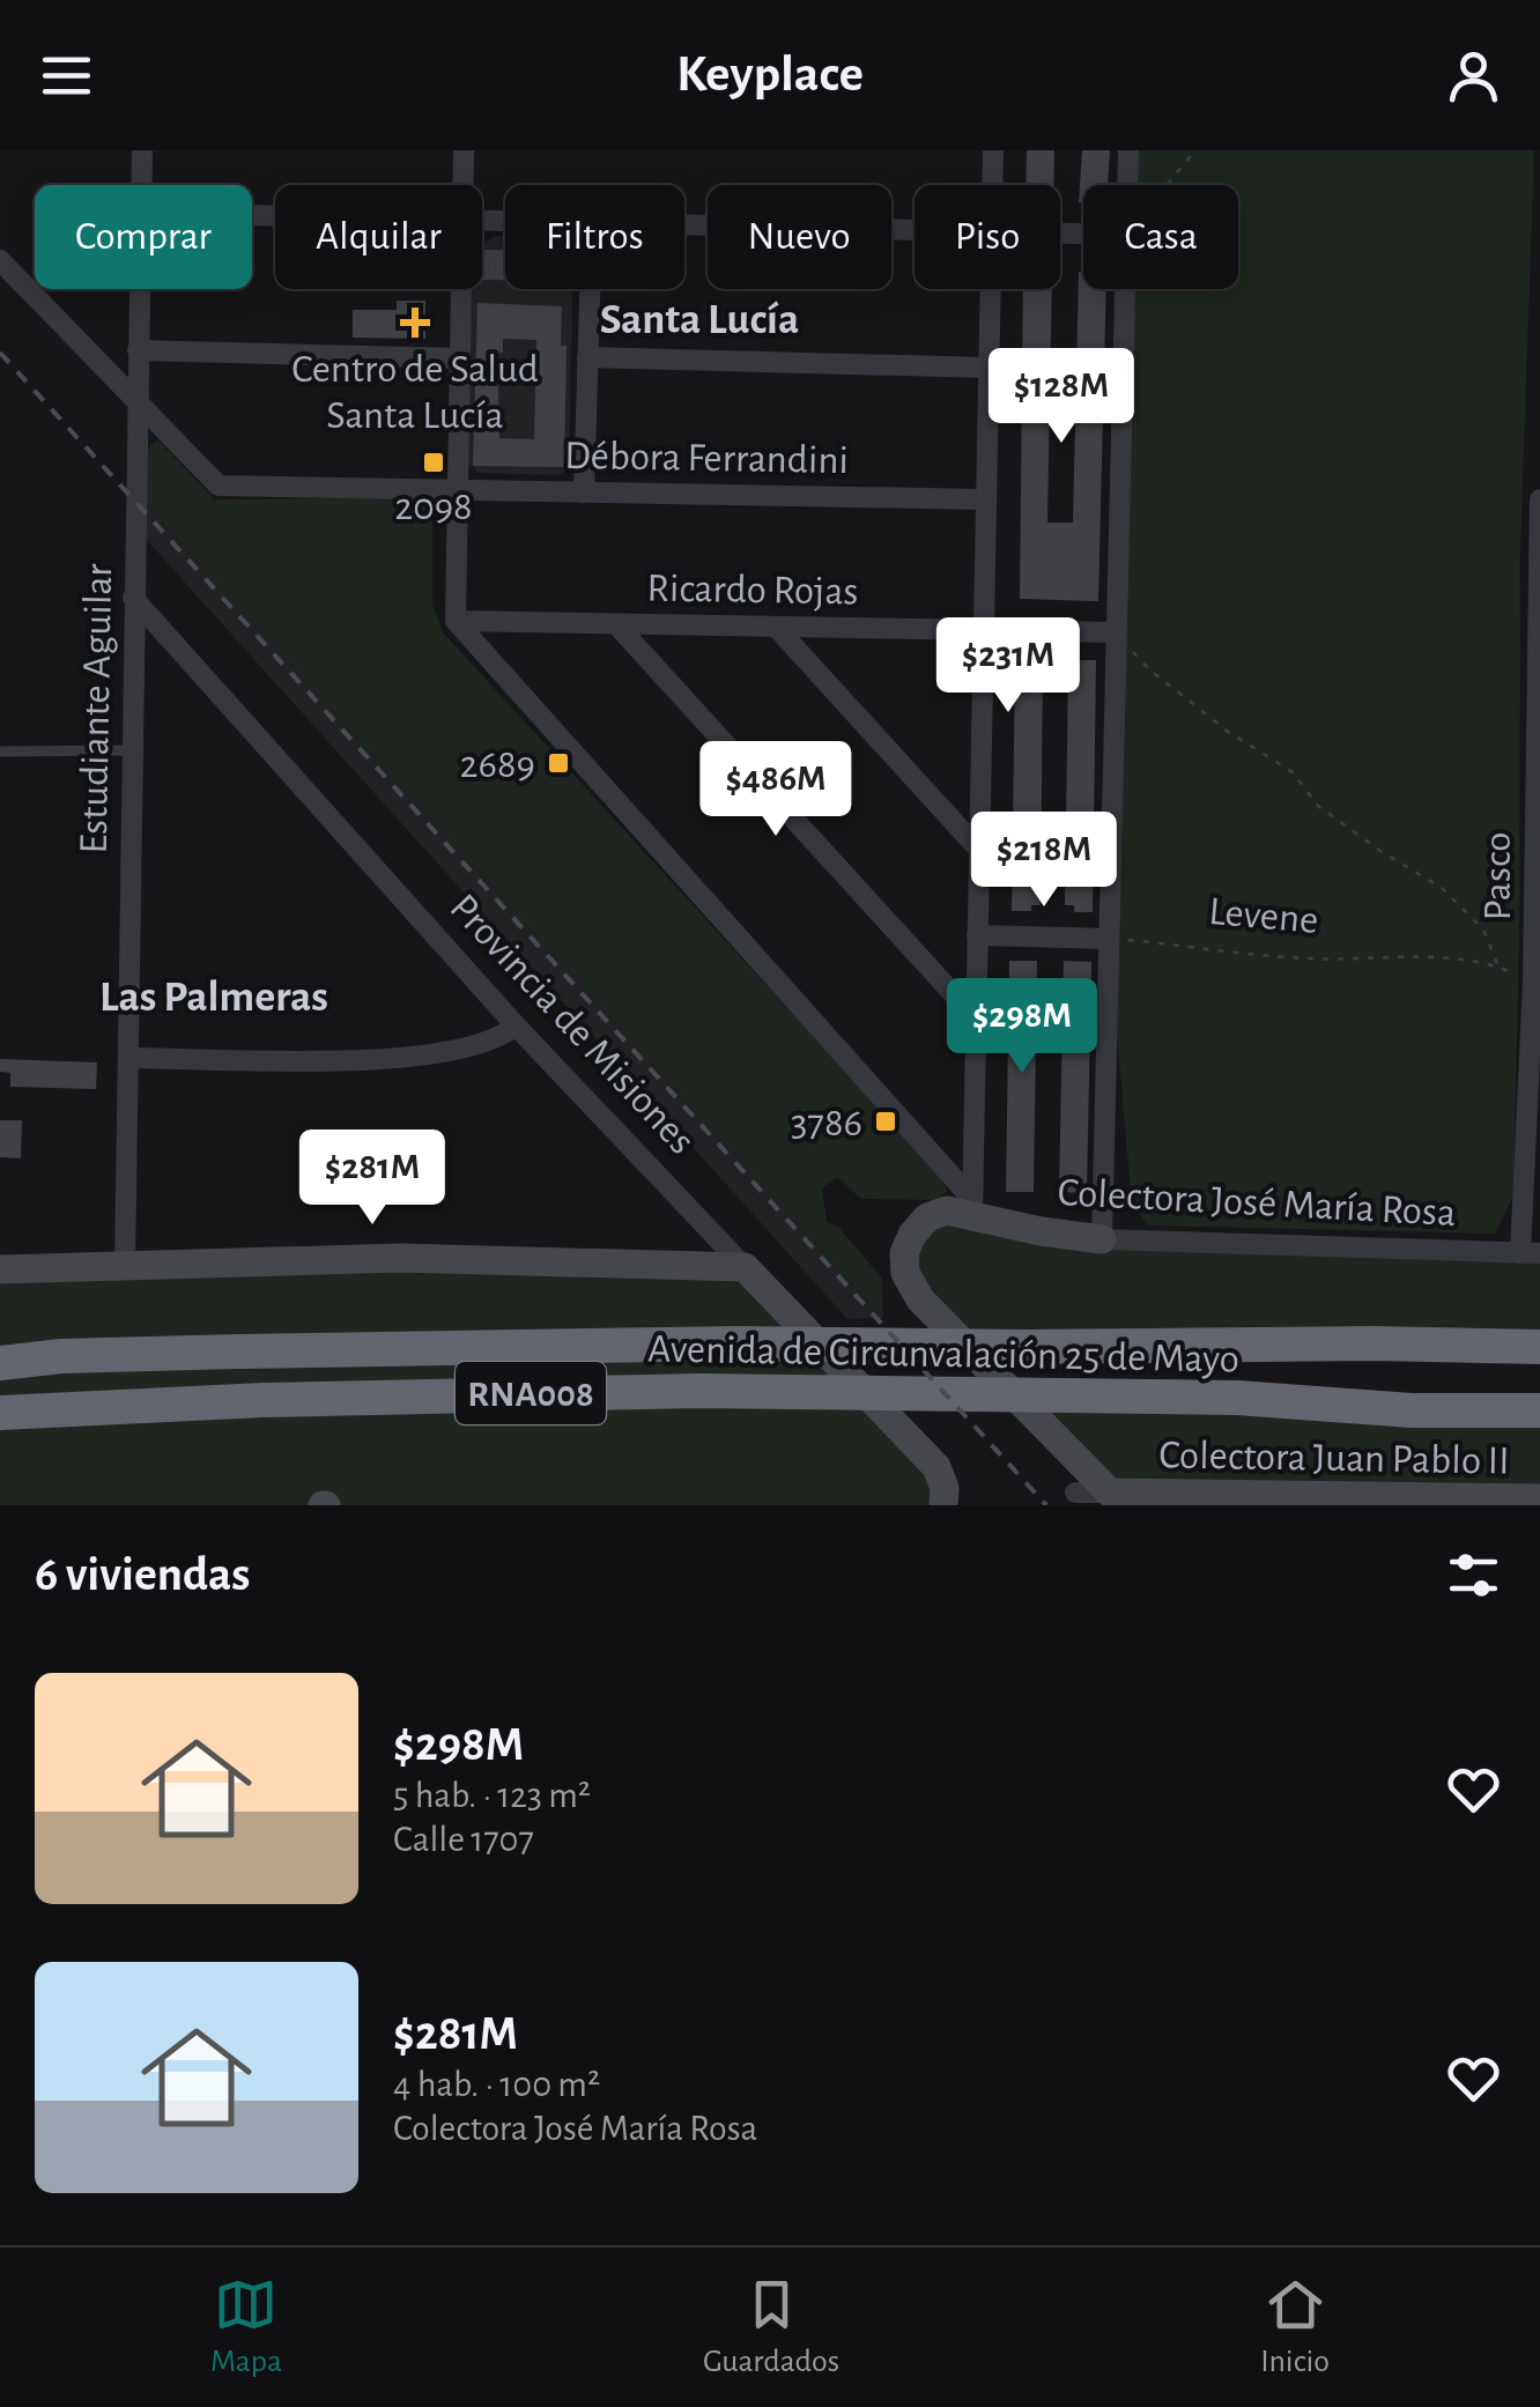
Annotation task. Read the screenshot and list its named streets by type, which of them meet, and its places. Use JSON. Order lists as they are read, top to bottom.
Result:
{
  "streets": {
    "highway": ["Avenida de Circunvalación 25 de Mayo", "RNA008"],
    "main road": ["Provincia de Misiones", "Colectora José María Rosa", "Colectora Juan Pablo II"],
    "street": [
      "Débora Ferrandini",
      "Ricardo Rojas",
      "Estudiante Aguilar",
      "Pasco"
    ],
    "path": ["Levene"]
  },
  "crossings": [
    ["Débora Ferrandini", "Estudiante Aguilar"],
    ["Estudiante Aguilar", "Provincia de Misiones"],
    ["Pasco", "Levene"],
    ["Pasco", "Colectora José María Rosa"],
    ["Colectora José María Rosa", "Colectora Juan Pablo II"],
    ["Avenida de Circunvalación 25 de Mayo", "RNA008"]
  ],
  "districts": ["Santa Lucía", "Las Palmeras"],
  "places": {
    "health": ["Centro de Salud Santa Lucía"],
    "transit": ["2098", "2689", "3786"]
  },
  "page": {
    "header": "Keyplace",
    "chip": [
      "Comprar",
      "Alquilar",
      "Filtros",
      "Nuevo",
      "Piso",
      "Casa"
    ],
    "price": [
      "$128M",
      "$231M",
      "$486M",
      "$218M",
      "$298M",
      "$281M"
    ],
    "heading": "6 viviendas",
    "list": [
      {
        "name": "$298M",
        "note": "5 hab. · 123 m² · Calle 1707"
      },
      {
        "name": "$281M",
        "note": "4 hab. · 100 m² · Colectora José María Rosa"
      }
    ],
    "tabs": ["Mapa", "Guardados", "Inicio"]
  }
}
